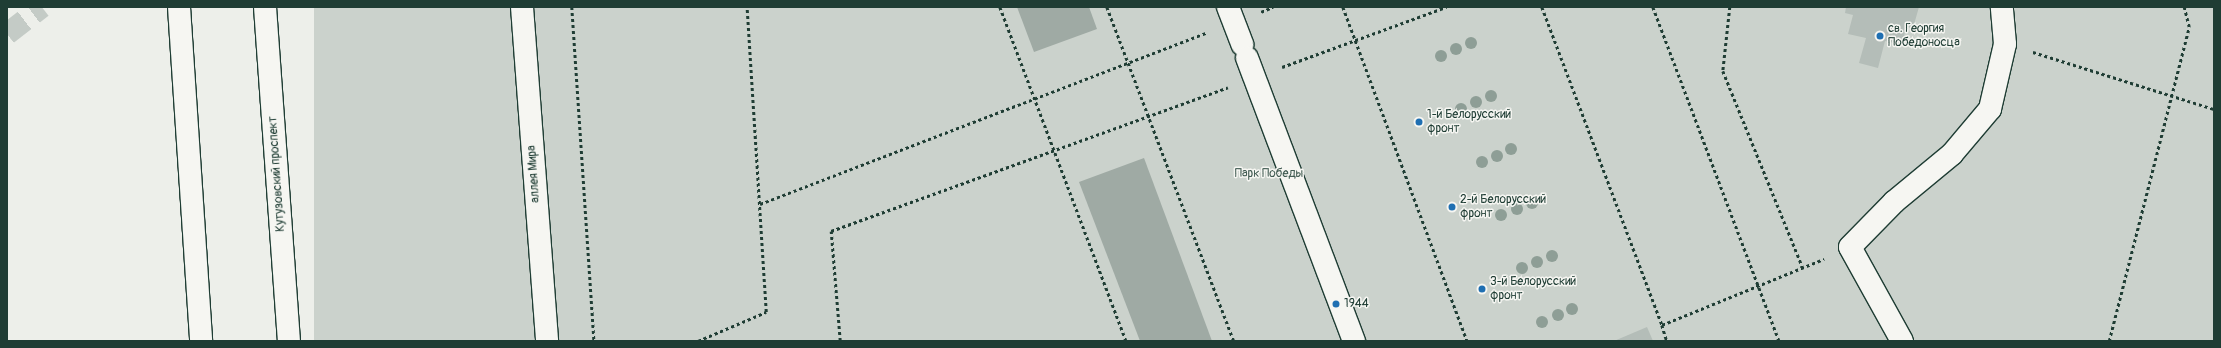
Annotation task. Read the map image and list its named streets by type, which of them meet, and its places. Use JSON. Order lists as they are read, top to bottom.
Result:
{
  "streets": {
    "street": ["Кутузовский проспект", "аллея Мира"]
  },
  "parks": ["Парк Победы"],
  "places": [
    "св. Георгия Победоносца",
    "1-й Белорусский фронт",
    "2-й Белорусский фронт",
    "3-й Белорусский фронт",
    "1944"
  ]
}
